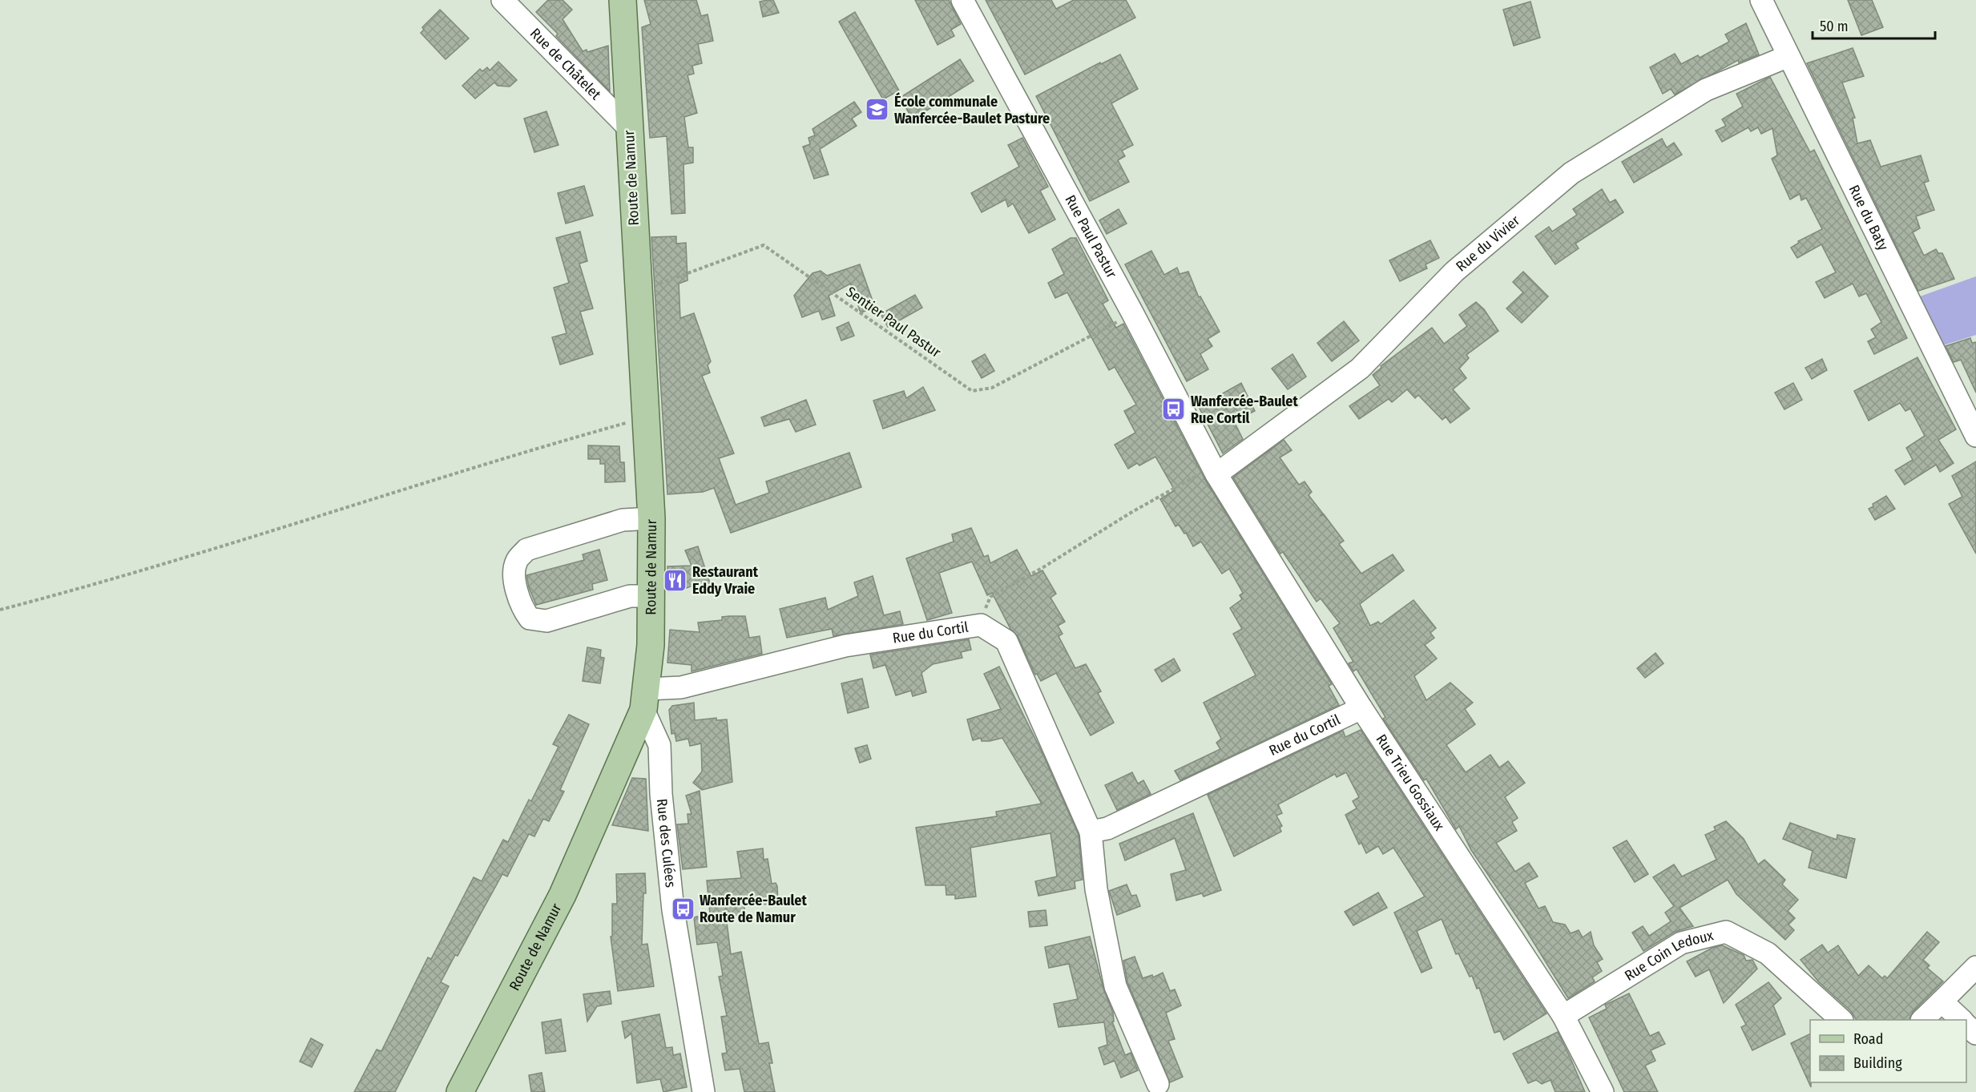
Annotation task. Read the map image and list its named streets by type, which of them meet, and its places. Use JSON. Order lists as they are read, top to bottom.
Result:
{
  "streets": {
    "main road": ["Route de Namur"],
    "street": [
      "Rue de Châtelet",
      "Rue du Baty",
      "Rue Paul Pastur",
      "Rue du Vivier",
      "Rue du Cortil",
      "Rue Trieu Gossiaux",
      "Rue des Culées",
      "Rue Coin Ledoux"
    ],
    "path": ["Sentier Paul Pastur"]
  },
  "crossings": [
    ["Rue de Châtelet", "Route de Namur"],
    ["Route de Namur", "Sentier Paul Pastur"],
    ["Route de Namur", "Rue du Cortil"],
    ["Route de Namur", "Rue des Culées"],
    ["Rue du Baty", "Rue du Vivier"],
    ["Rue Paul Pastur", "Rue du Vivier"],
    ["Rue Paul Pastur", "Sentier Paul Pastur"],
    ["Rue Paul Pastur", "Rue Trieu Gossiaux"],
    ["Rue du Vivier", "Rue Trieu Gossiaux"],
    ["Rue du Cortil", "Rue Trieu Gossiaux"],
    ["Rue du Cortil", "Rue des Culées"],
    ["Rue Trieu Gossiaux", "Rue Coin Ledoux"]
  ],
  "places": {
    "school or university": ["École communale Wanfercée-Baulet Pasture"],
    "bus stop": ["Wanfercée-Baulet Rue Cortil", "Wanfercée-Baulet Route de Namur"],
    "restaurant": ["Restaurant Eddy Vraie"]
  },
  "legend": ["Road", "Building"],
  "scale_bar": "50 m"
}
